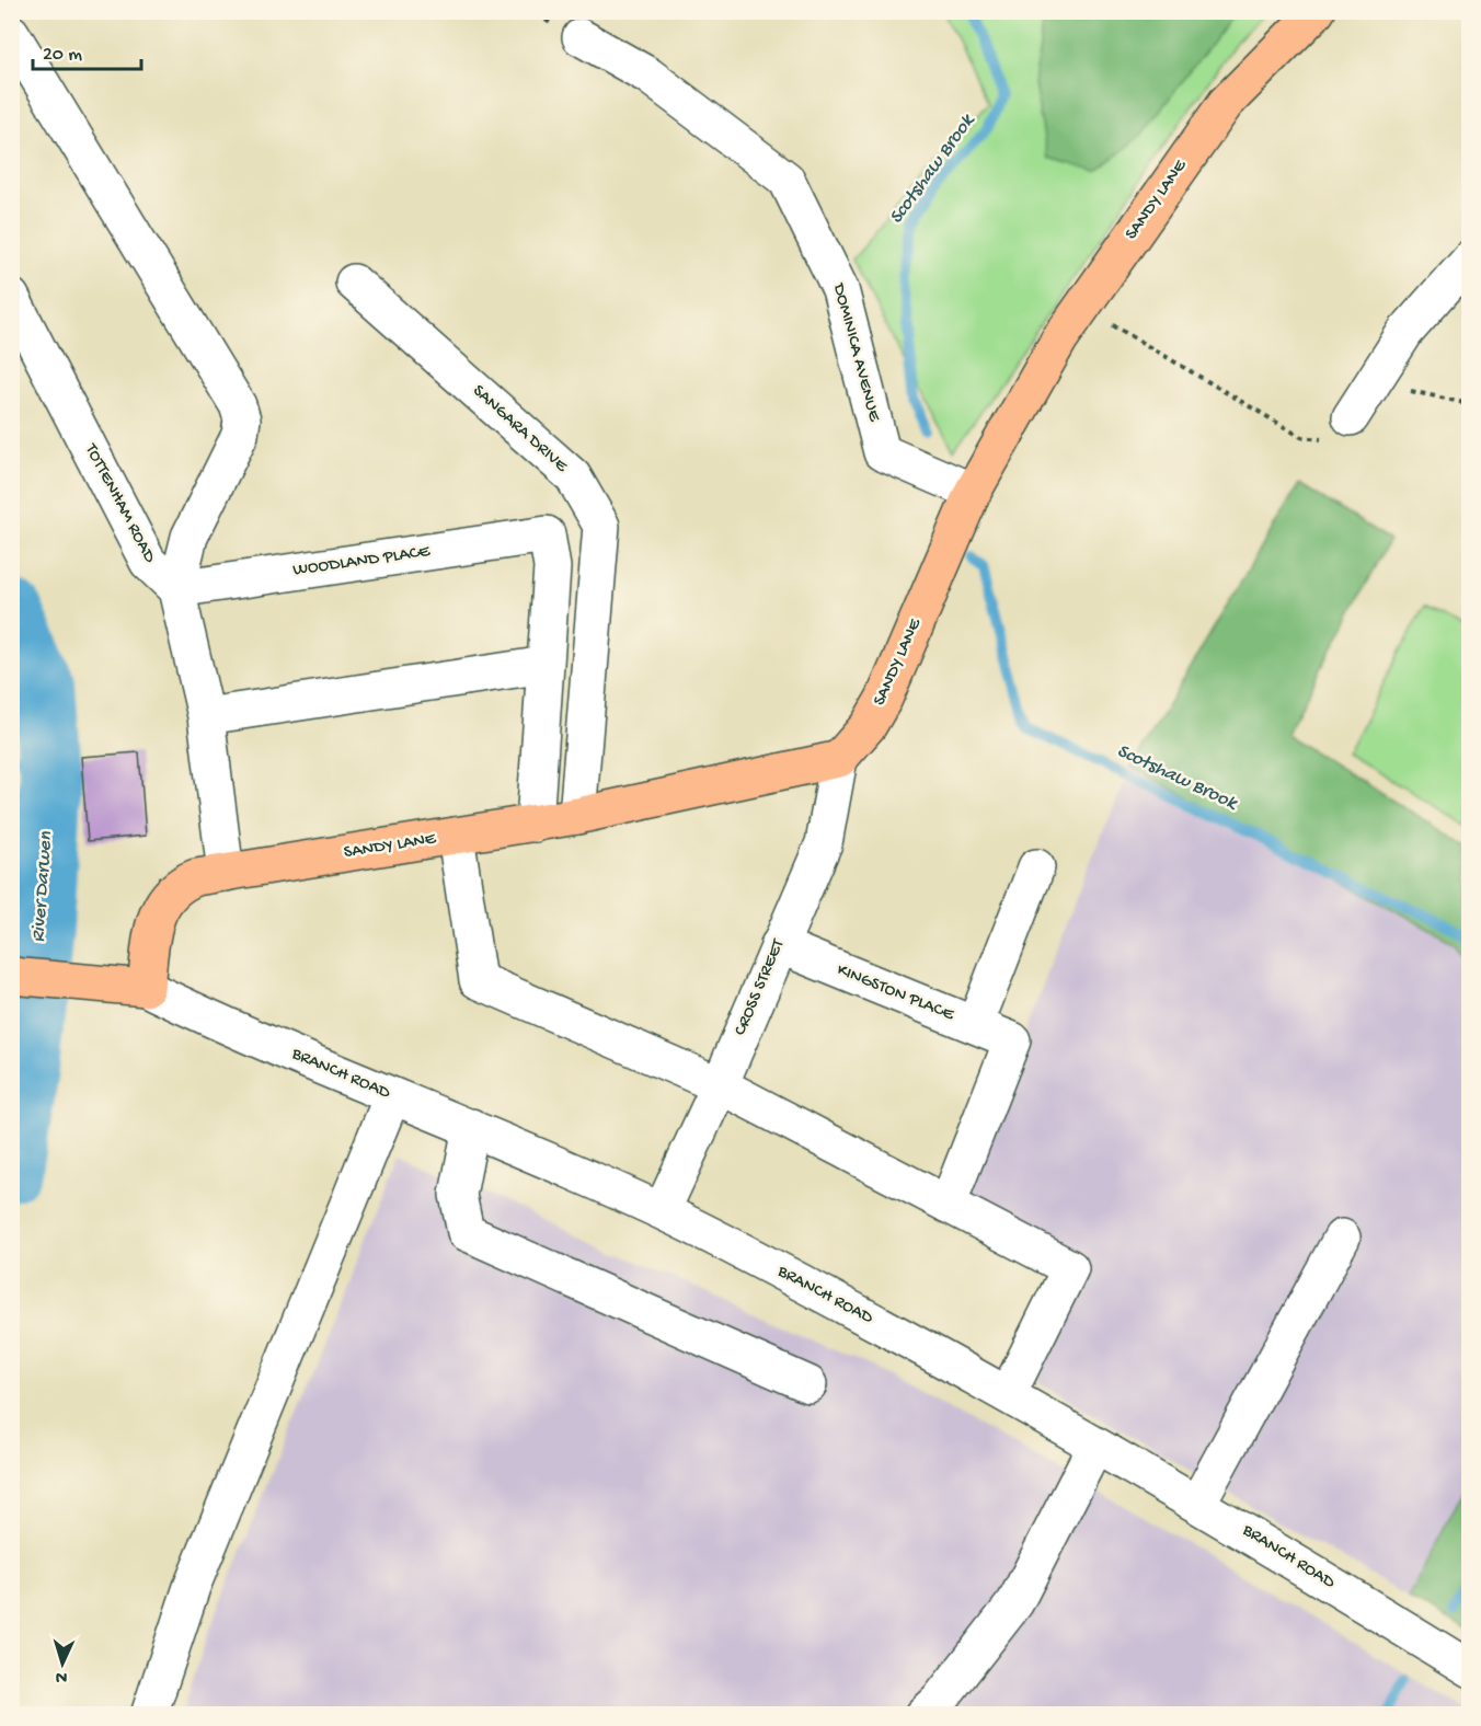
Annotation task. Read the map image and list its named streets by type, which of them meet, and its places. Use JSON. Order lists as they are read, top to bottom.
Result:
{
  "streets": {
    "main road": ["SANDY LANE"],
    "street": [
      "DOMINICA AVENUE",
      "SANGARA DRIVE",
      "TOTTENHAM ROAD",
      "WOODLAND PLACE",
      "CROSS STREET",
      "KINGSTON PLACE",
      "BRANCH ROAD"
    ]
  },
  "crossings": [
    ["SANDY LANE", "DOMINICA AVENUE"],
    ["SANDY LANE", "SANGARA DRIVE"],
    ["SANDY LANE", "CROSS STREET"],
    ["SANDY LANE", "BRANCH ROAD"],
    ["TOTTENHAM ROAD", "WOODLAND PLACE"],
    ["CROSS STREET", "KINGSTON PLACE"],
    ["CROSS STREET", "BRANCH ROAD"]
  ],
  "water": ["Scotshaw Brook", "River Darwen"],
  "scale_bar": "20 m",
  "north": "bottom"
}
